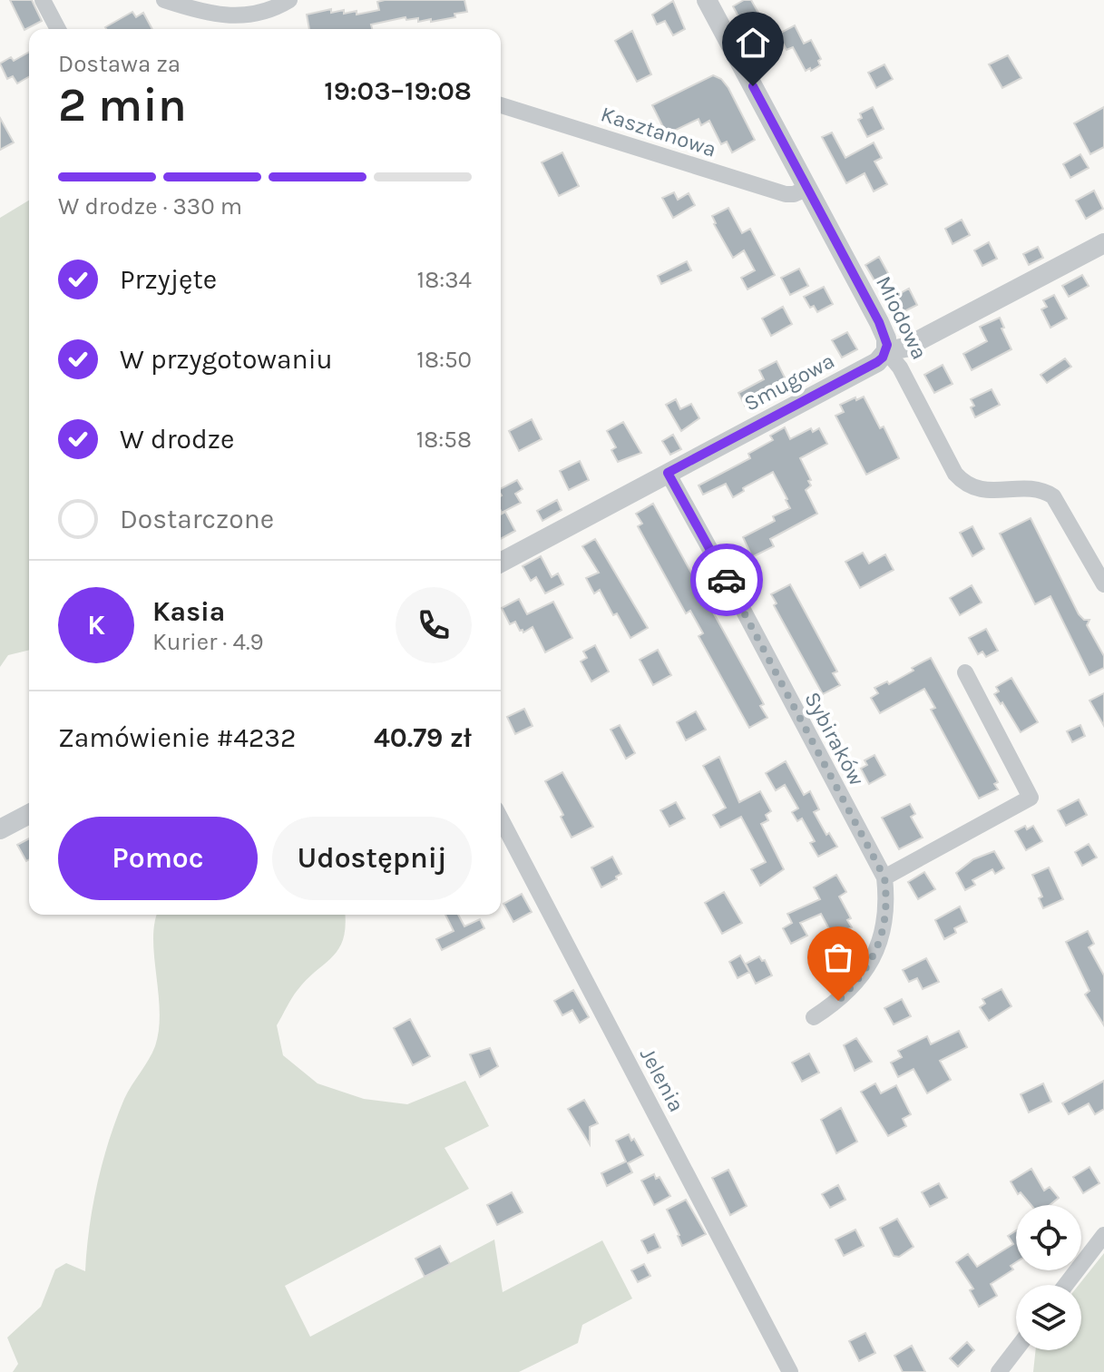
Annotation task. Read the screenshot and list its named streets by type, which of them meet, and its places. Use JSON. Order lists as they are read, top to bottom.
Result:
{
  "streets": {
    "street": [
      "Kasztanowa",
      "Miodowa",
      "Smugowa",
      "Sybiraków",
      "Jelenia"
    ]
  },
  "crossings": [
    ["Kasztanowa", "Miodowa"],
    ["Miodowa", "Smugowa"],
    ["Smugowa", "Sybiraków"]
  ],
  "page": {
    "heading": ["2 min", "Dostawa za", "19:03–19:08"],
    "panel": [
      "Kasia",
      "Kurier · 4.9",
      "Zamówienie #4232",
      "40.79 zł"
    ],
    "bar": "W drodze · 330 m",
    "list": [
      ["Przyjęte", "18:34"],
      ["W przygotowaniu", "18:50"],
      ["W drodze", "18:58"],
      "Dostarczone"
    ],
    "round": "K",
    "buttons": ["Pomoc", "Udostępnij"]
  }
}
